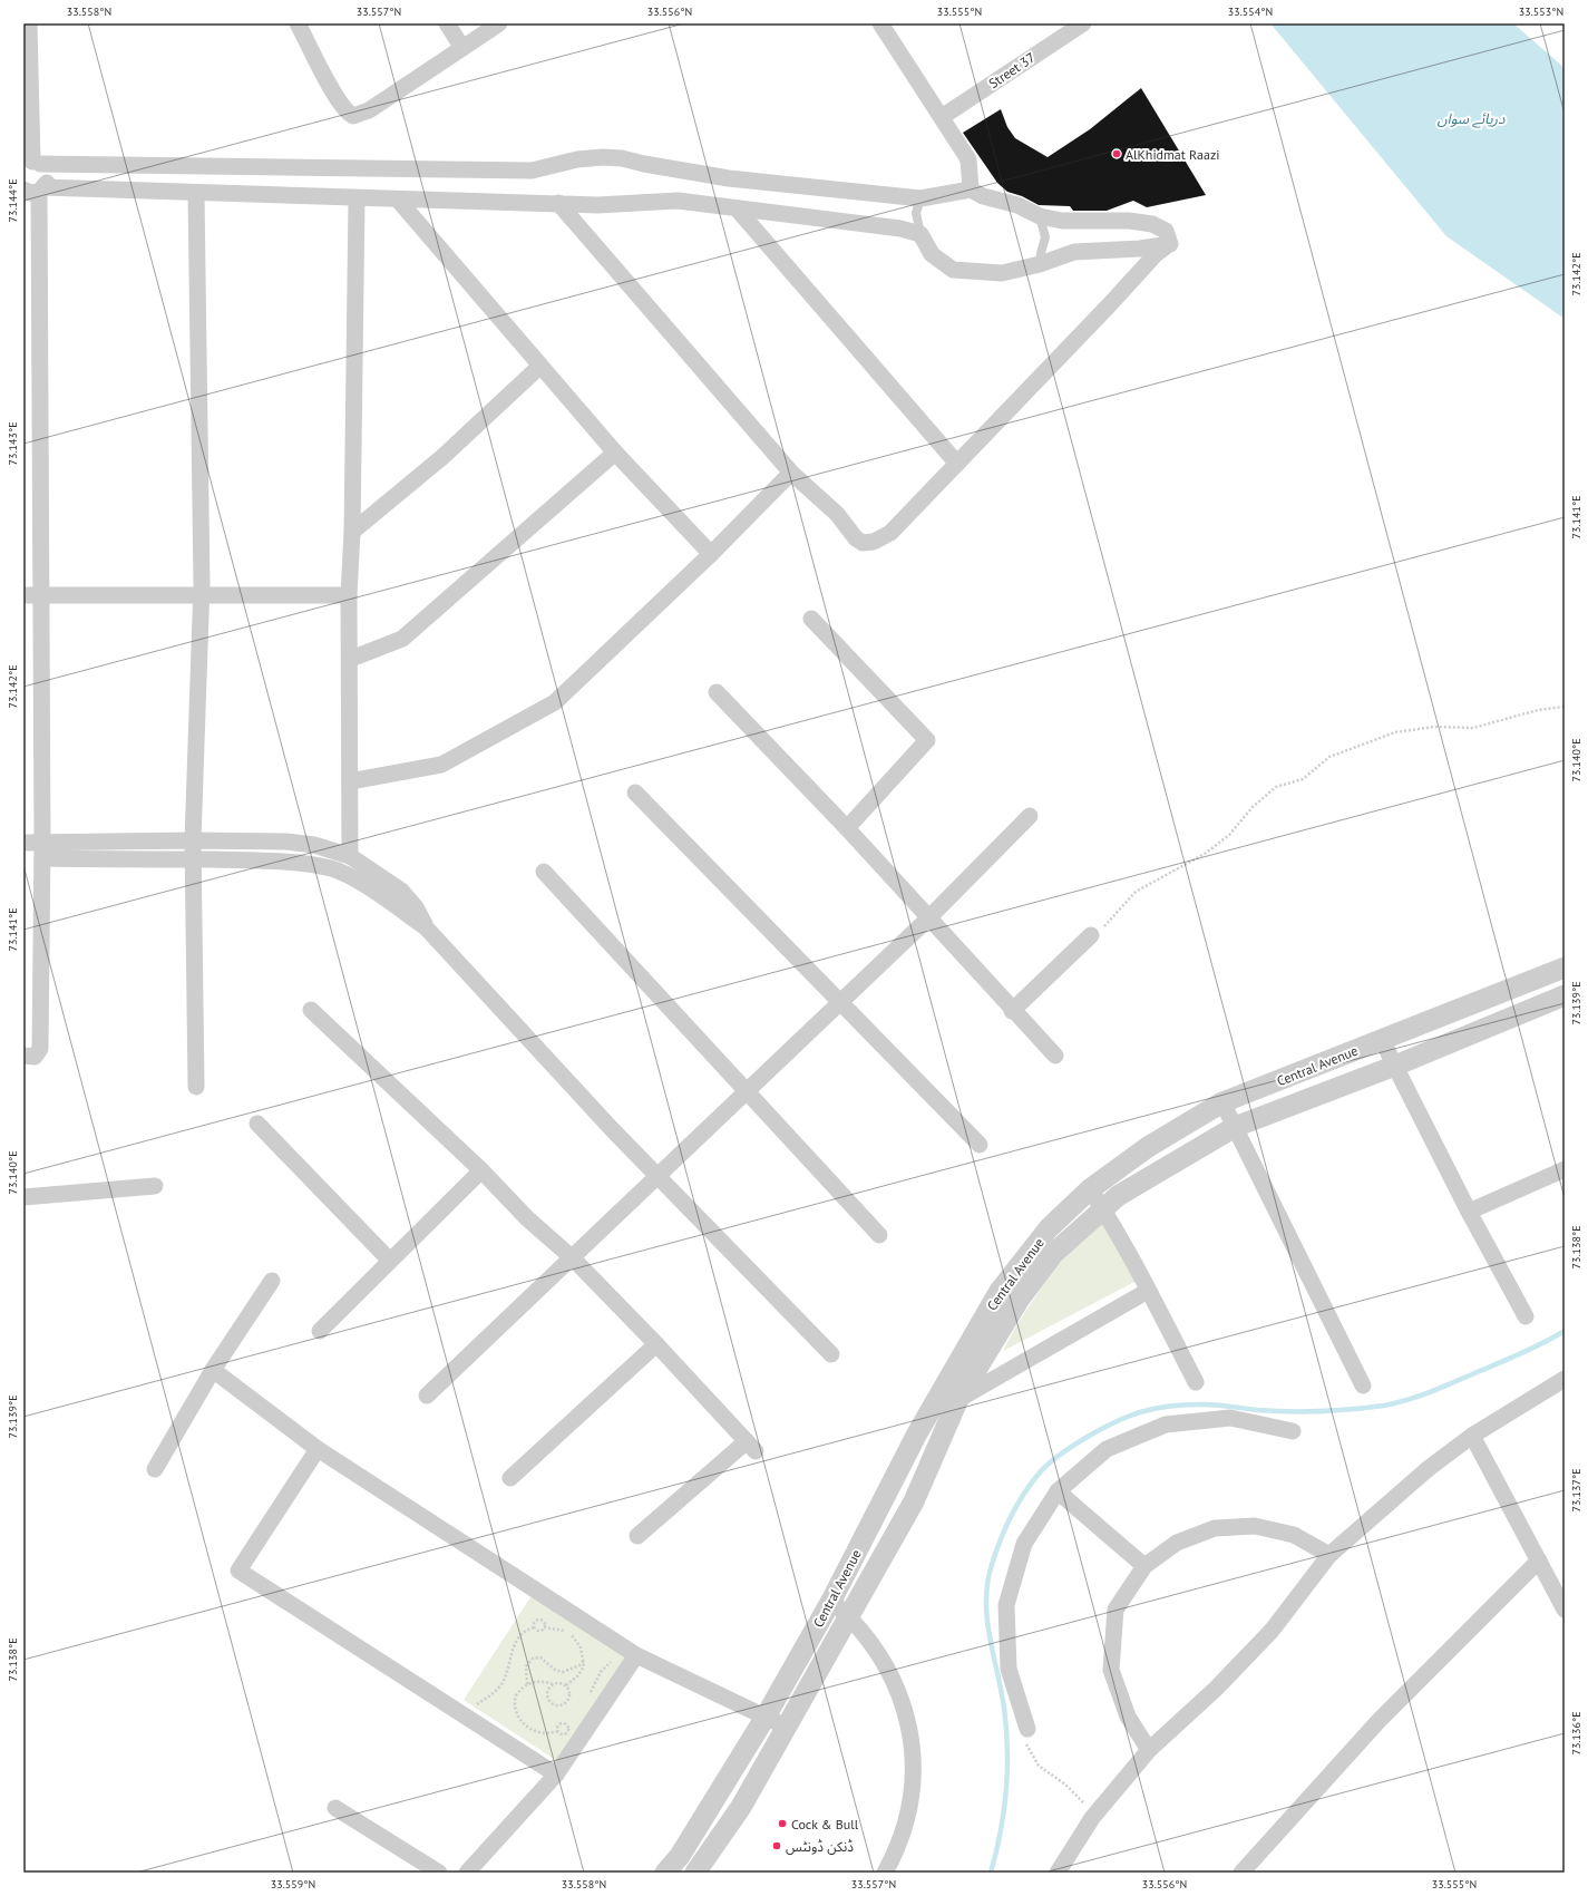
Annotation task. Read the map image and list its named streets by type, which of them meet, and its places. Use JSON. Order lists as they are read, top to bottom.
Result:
{
  "streets": {
    "street": ["Street 37", "Central Avenue"]
  },
  "water": ["دریائے سواں"],
  "places": ["AlKhidmat Raazi", "Cock & Bull", "ڈنکن ڈونٹس"],
  "coordinates": [
    "33.558°N",
    "33.557°N",
    "33.556°N",
    "33.555°N",
    "33.554°N",
    "33.553°N",
    "73.144°E",
    "73.142°E",
    "73.143°E",
    "73.141°E",
    "73.140°E",
    "73.139°E",
    "73.138°E",
    "73.137°E",
    "73.136°E",
    "33.559°N"
  ]
}
